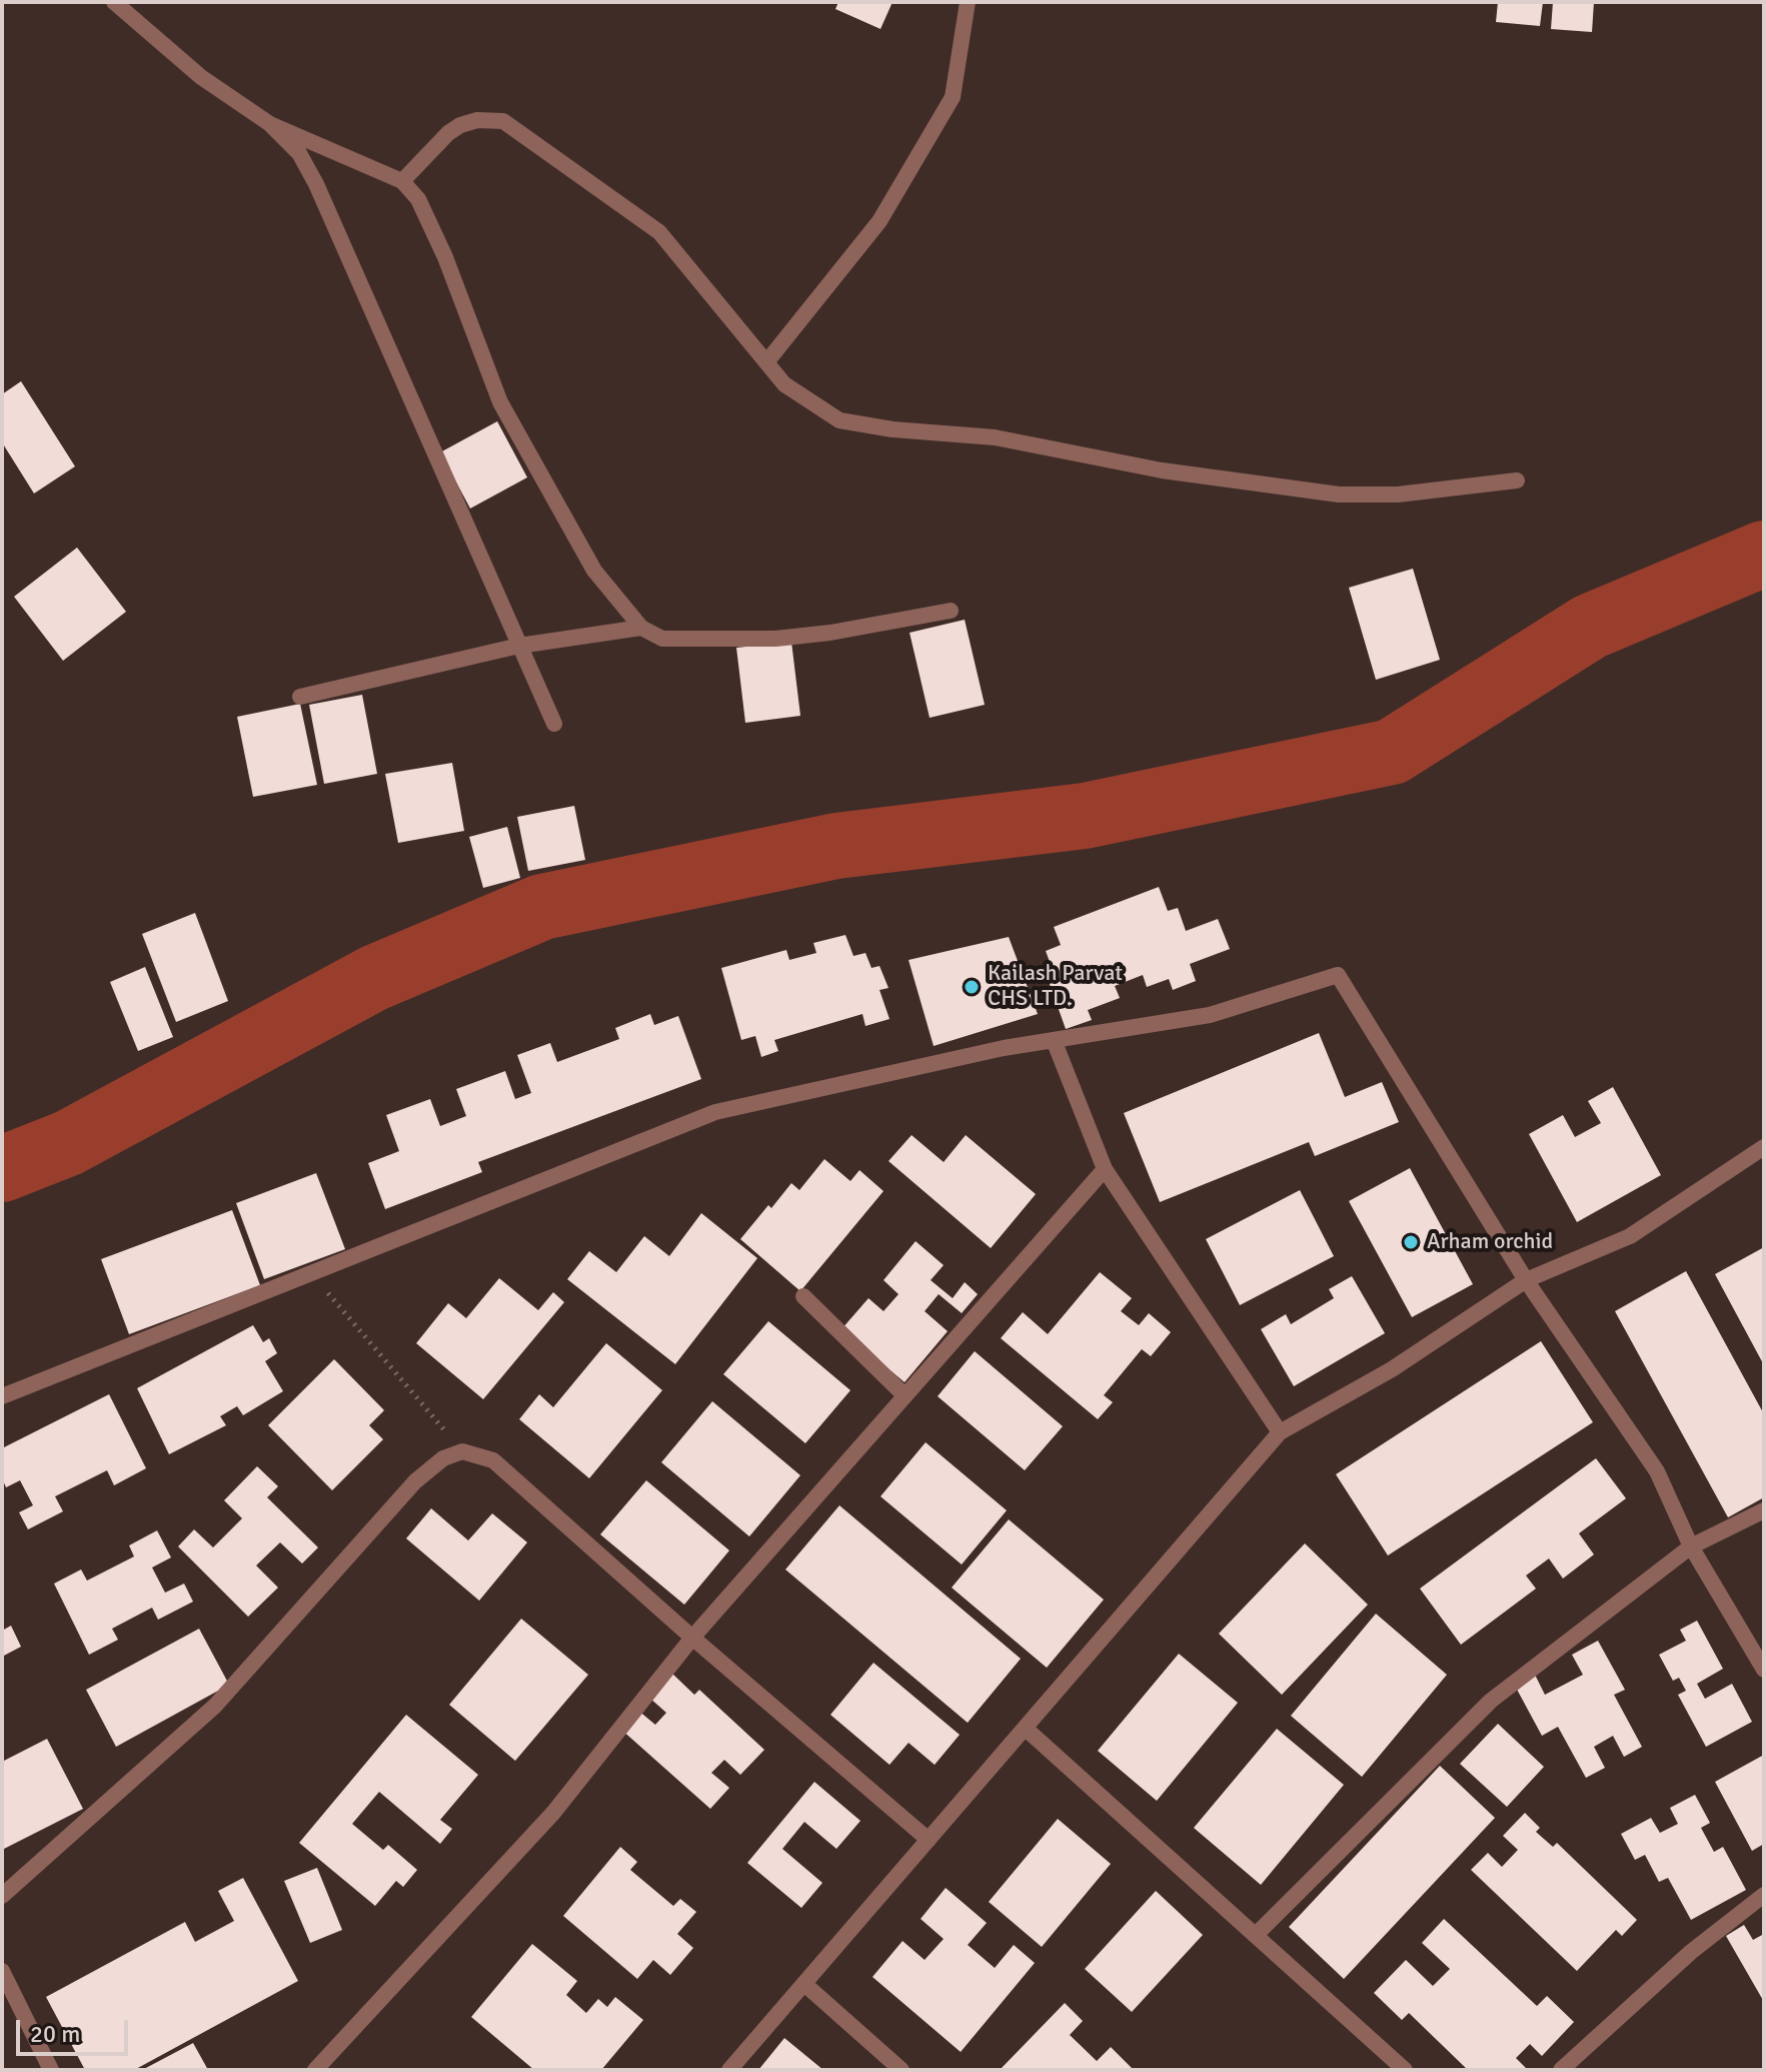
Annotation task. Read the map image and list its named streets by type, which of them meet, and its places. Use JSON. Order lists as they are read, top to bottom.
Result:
{
  "places": ["Kailash Parvat CHS LTD.", "Arham orchid"],
  "scale_bar": "20 m"
}
